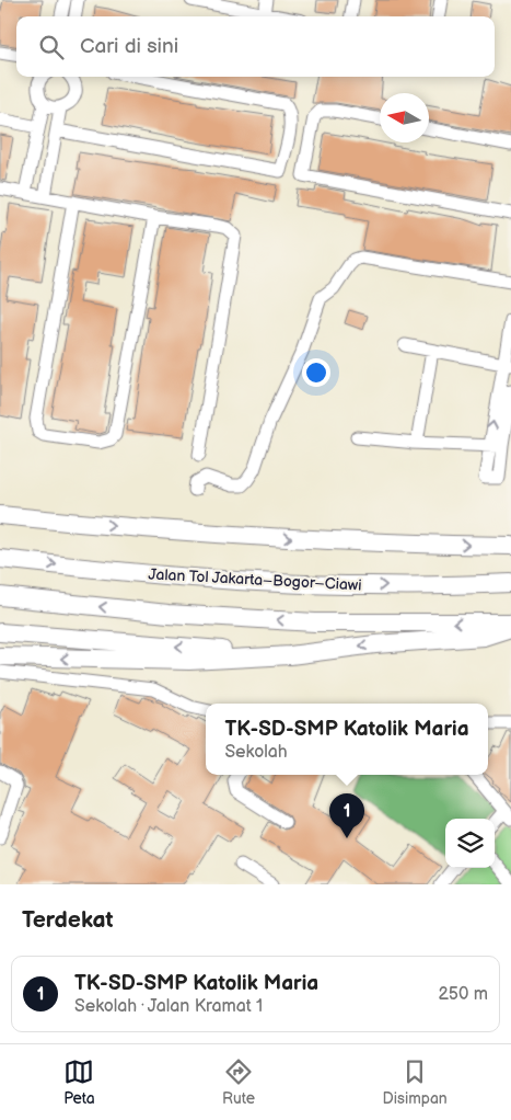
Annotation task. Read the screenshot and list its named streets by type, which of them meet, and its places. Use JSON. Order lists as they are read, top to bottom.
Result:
{
  "streets": {
    "highway": ["Jalan Tol Jakarta–Bogor–Ciawi"]
  },
  "north": "left",
  "page": {
    "search": "Cari di sini",
    "popup": ["TK-SD-SMP Katolik Maria", "Sekolah"],
    "pins": "1",
    "heading": "Terdekat",
    "list": [
      {
        "mark": "1",
        "name": "TK-SD-SMP Katolik Maria",
        "note": "Sekolah · Jalan Kramat 1",
        "value": "250 m"
      }
    ],
    "nav": ["Peta", "Rute", "Disimpan"]
  }
}
